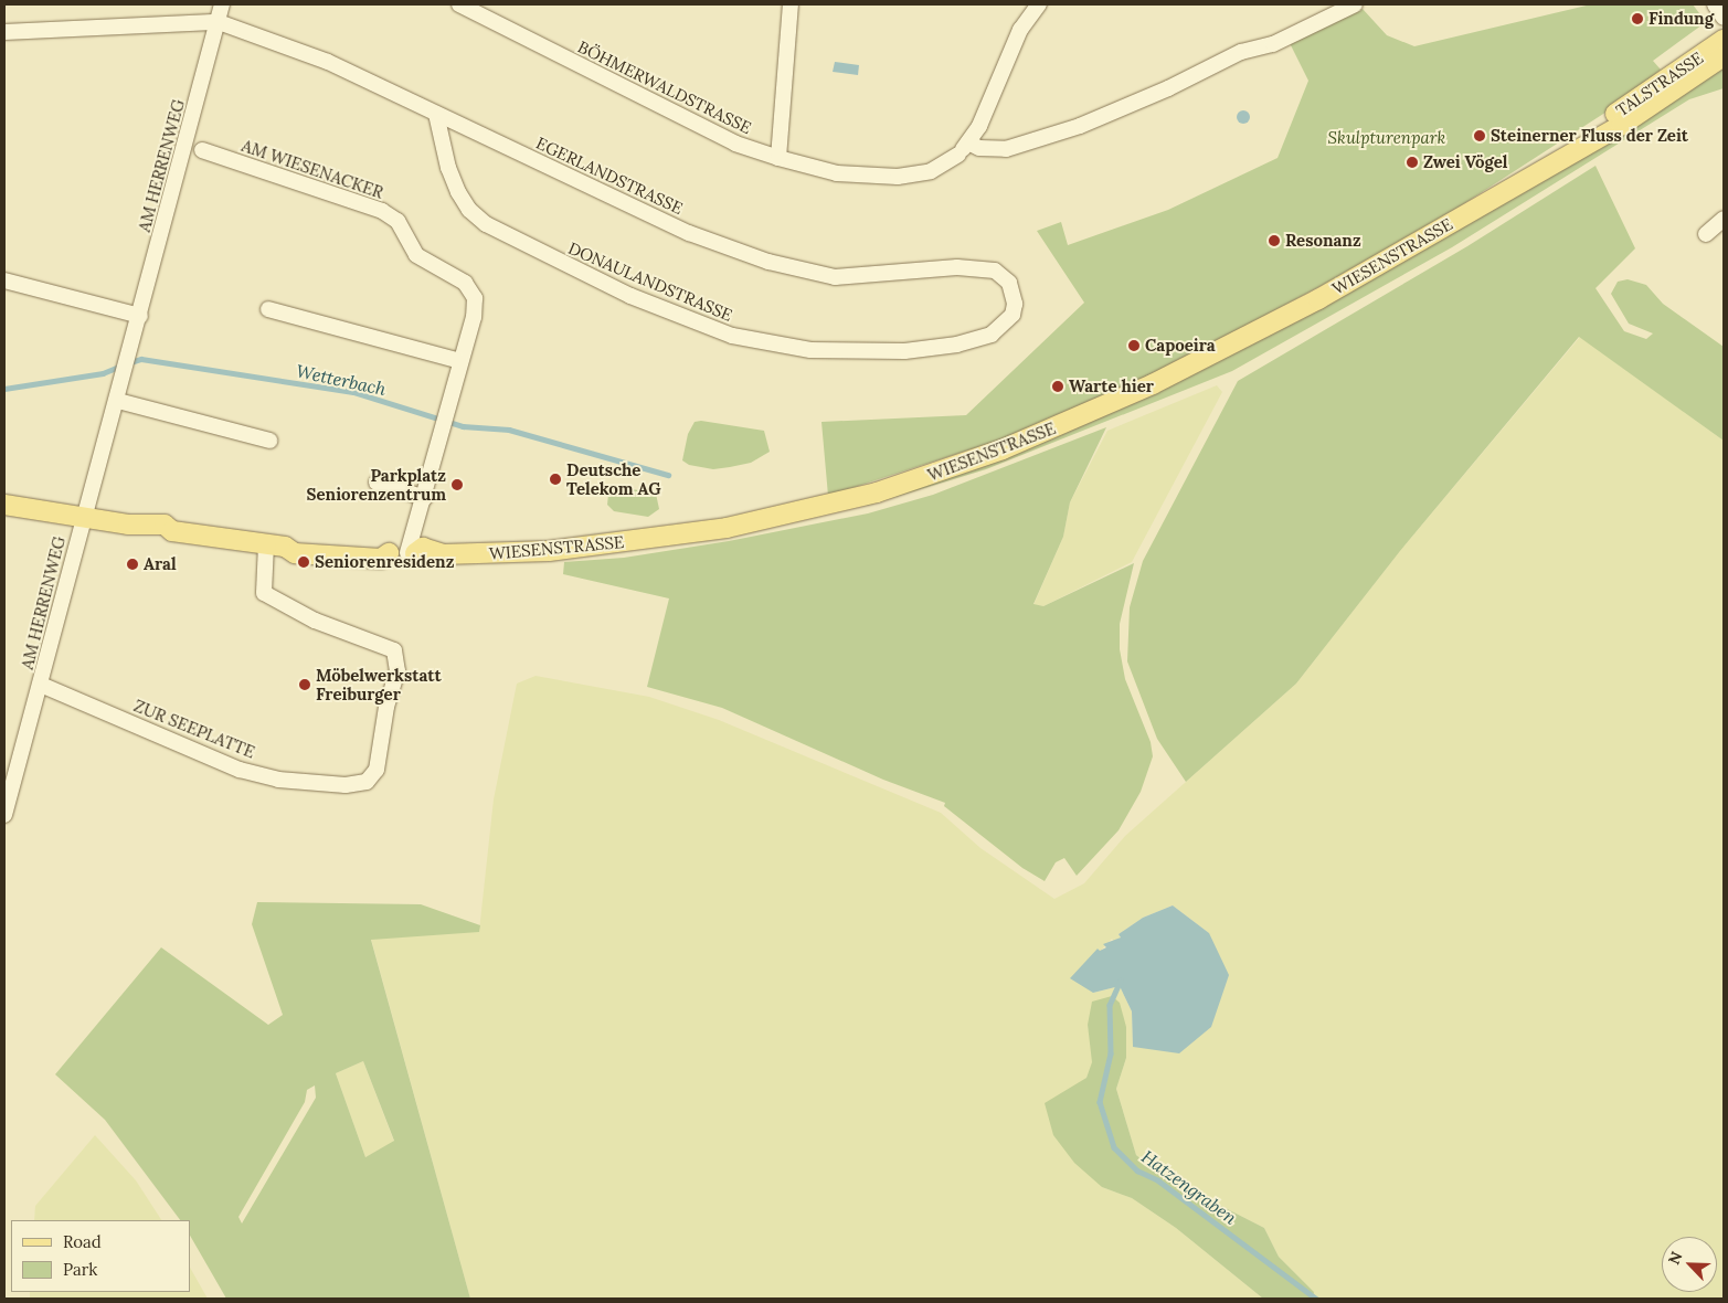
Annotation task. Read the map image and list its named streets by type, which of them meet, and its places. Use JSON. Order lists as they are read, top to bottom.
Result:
{
  "streets": {
    "main road": ["TALSTRASSE", "WIESENSTRASSE"],
    "street": [
      "BÖHMERWALDSTRASSE",
      "AM HERRENWEG",
      "AM WIESENACKER",
      "EGERLANDSTRASSE",
      "DONAULANDSTRASSE",
      "ZUR SEEPLATTE"
    ]
  },
  "crossings": [
    ["TALSTRASSE", "WIESENSTRASSE"],
    ["AM HERRENWEG", "EGERLANDSTRASSE"],
    ["AM HERRENWEG", "WIESENSTRASSE"],
    ["AM HERRENWEG", "ZUR SEEPLATTE"],
    ["AM WIESENACKER", "WIESENSTRASSE"],
    ["EGERLANDSTRASSE", "DONAULANDSTRASSE"],
    ["WIESENSTRASSE", "ZUR SEEPLATTE"]
  ],
  "water": ["Wetterbach", "Hatzengraben"],
  "parks": ["Skulpturenpark"],
  "places": [
    "Findung",
    "Steinerner Fluss der Zeit",
    "Zwei Vögel",
    "Resonanz",
    "Capoeira",
    "Warte hier",
    "Deutsche Telekom AG",
    "Parkplatz Seniorenzentrum",
    "Seniorenresidenz",
    "Aral",
    "Möbelwerkstatt Freiburger"
  ],
  "legend": ["Road", "Park"],
  "north": "top left"
}
